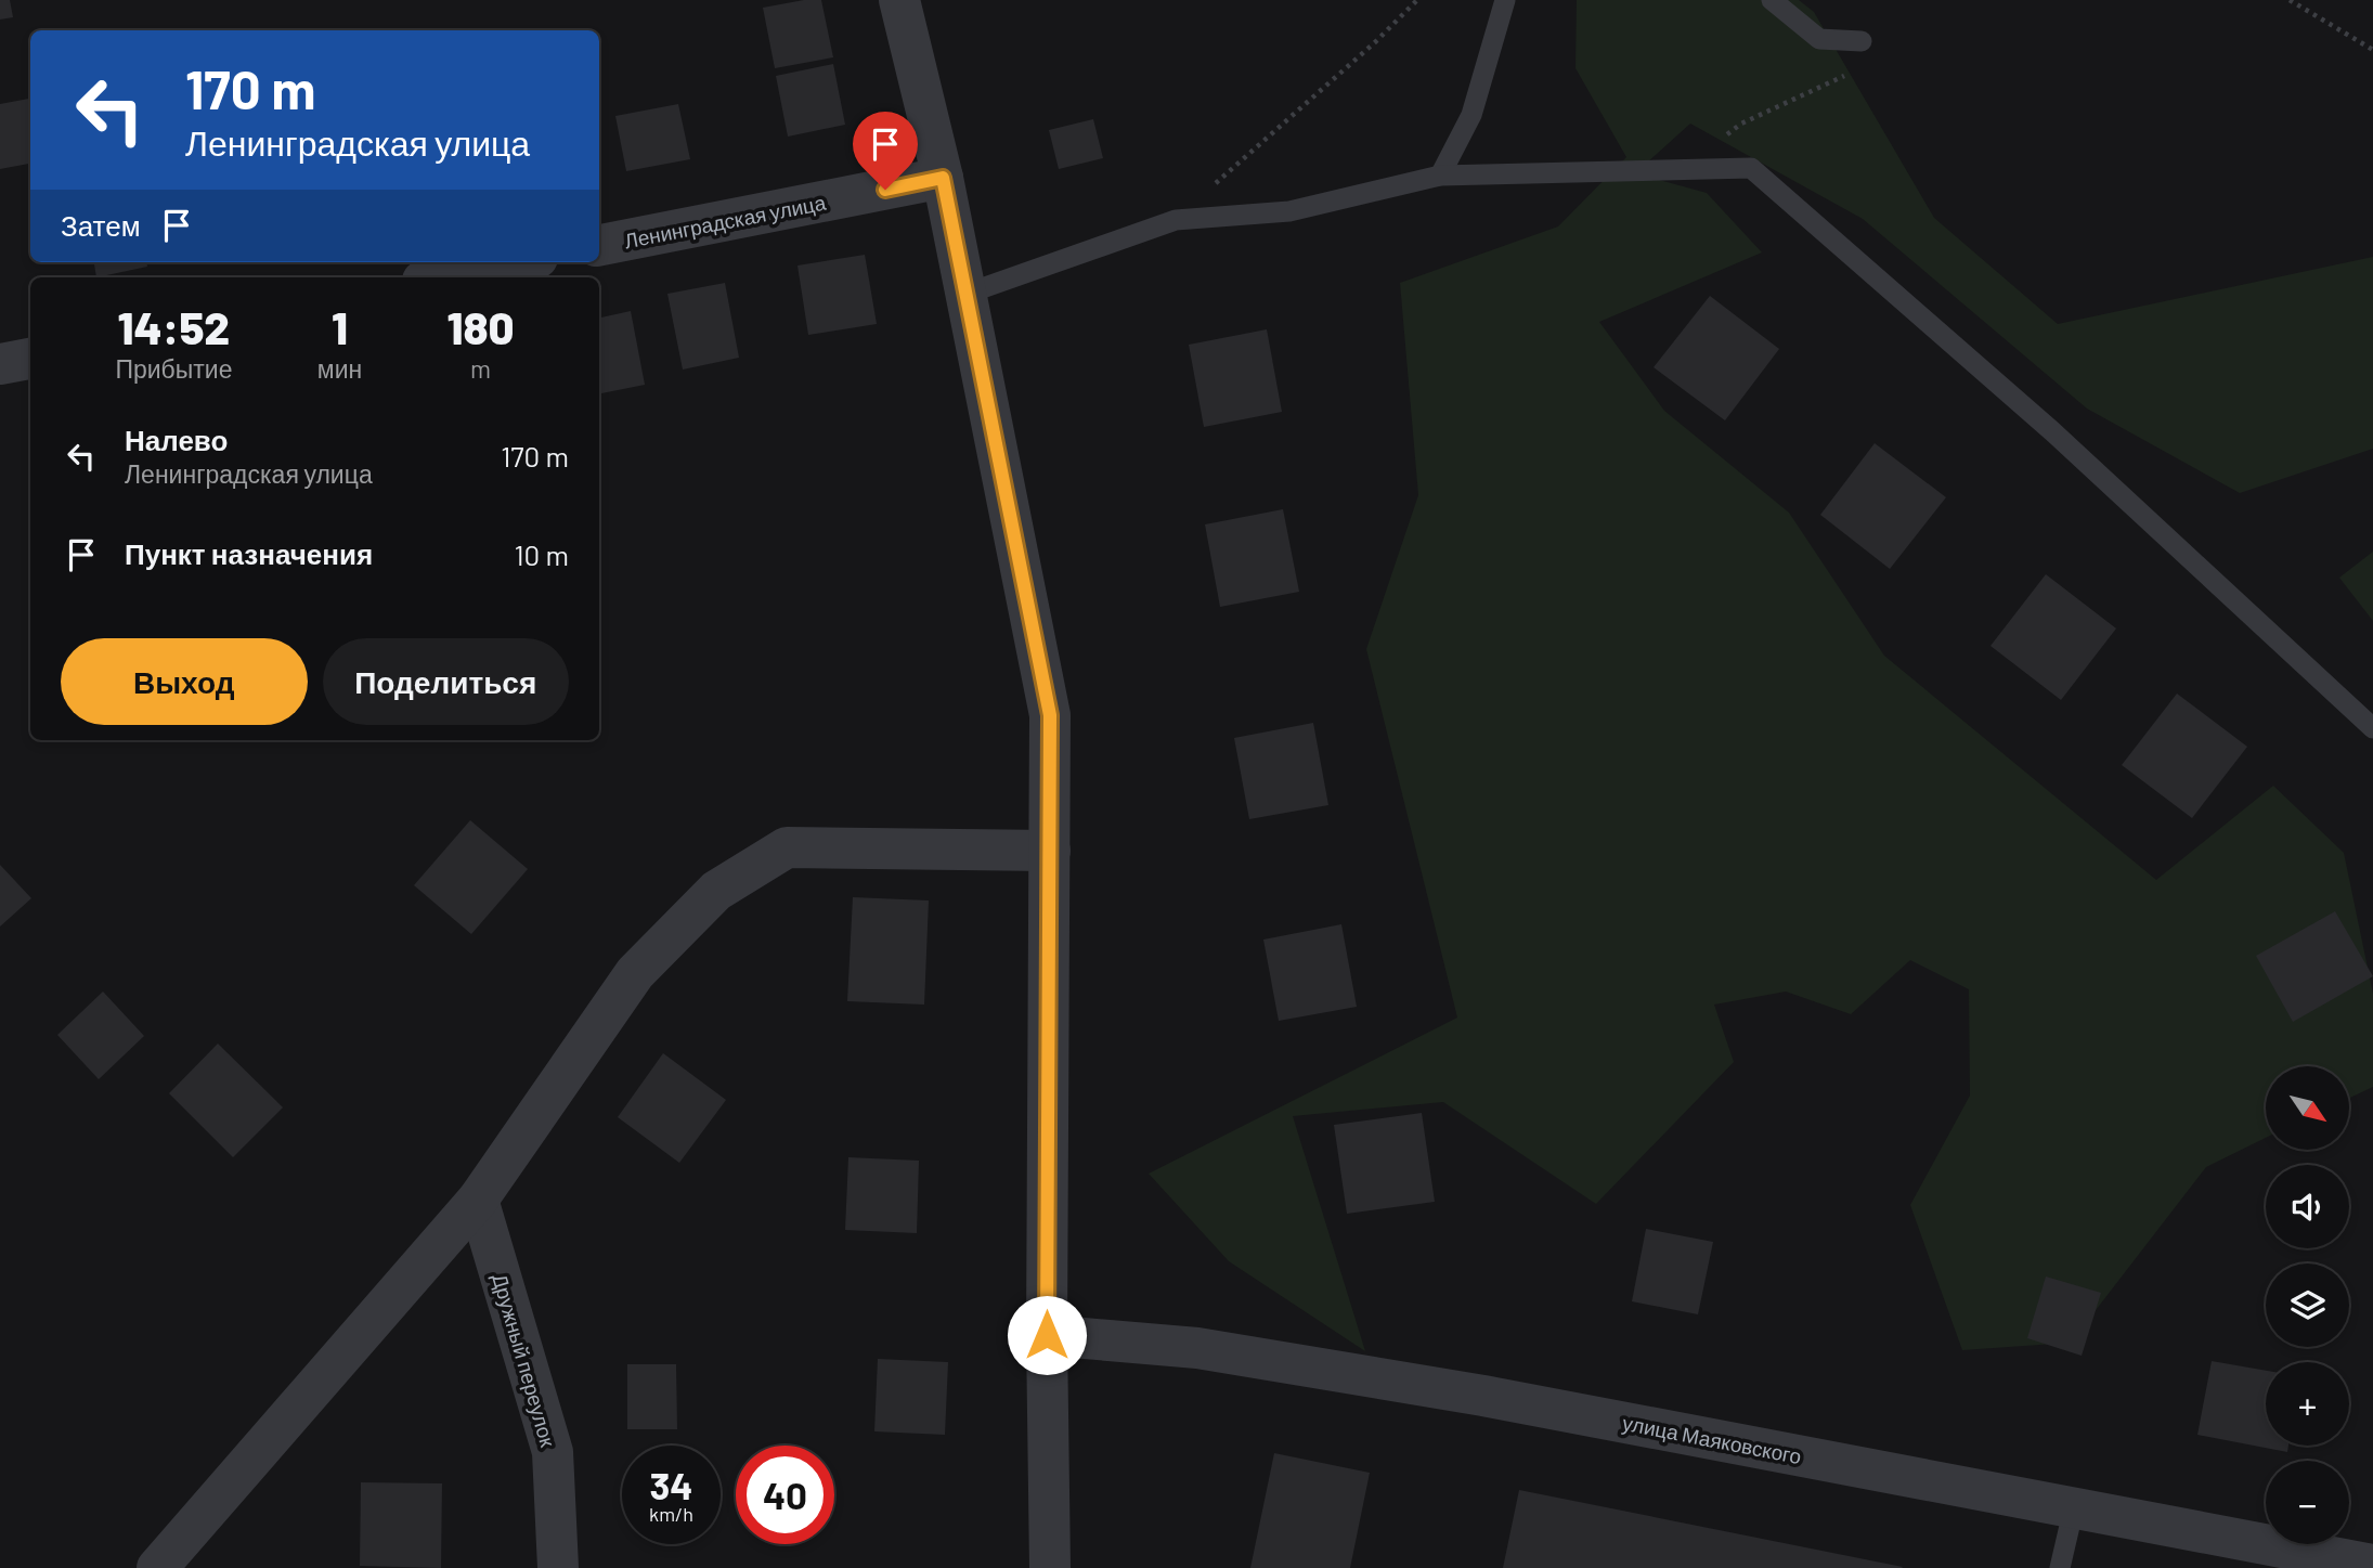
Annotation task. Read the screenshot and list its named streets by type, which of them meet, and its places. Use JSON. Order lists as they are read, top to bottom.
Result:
{
  "streets": {
    "street": ["Ленинградская улица", "Дружный переулок", "улица Маяковского"]
  },
  "north": "bottom right",
  "page": {
    "turn": ["170 m", "Ленинградская улица"],
    "then": "Затем",
    "eta": [
      "14:52",
      "Прибытие",
      "1",
      "мин",
      "180",
      "m"
    ],
    "list": [
      {
        "name": "Налево",
        "note": "Ленинградская улица",
        "value": "170 m"
      },
      {
        "name": "Пункт назначения",
        "value": "10 m"
      }
    ],
    "buttons": ["Выход", "Поделиться"],
    "map_buttons": ["+", "−"],
    "speed": "34 km/h",
    "limit": "40"
  }
}
